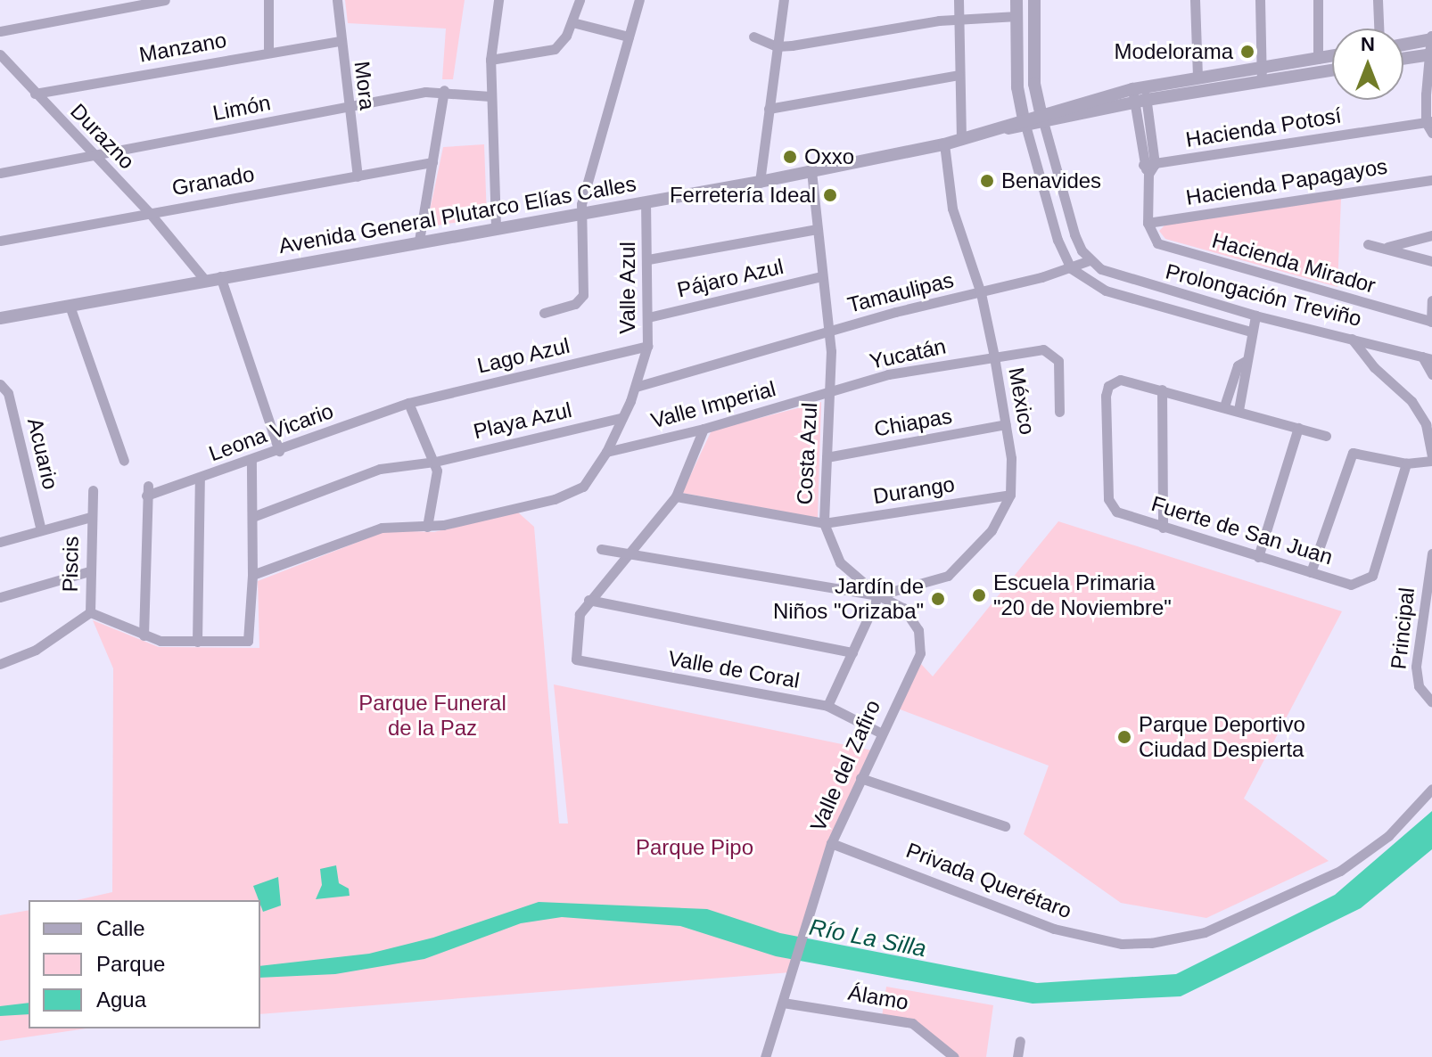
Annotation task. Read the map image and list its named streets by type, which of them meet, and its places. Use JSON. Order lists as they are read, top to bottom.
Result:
{
  "streets": {
    "street": [
      "Manzano",
      "Mora",
      "Limón",
      "Hacienda Potosí",
      "Durazno",
      "Granado",
      "Hacienda Papagayos",
      "Avenida General Plutarco Elías Calles",
      "Hacienda Mirador",
      "Pájaro Azul",
      "Valle Azul",
      "Tamaulipas",
      "Prolongación Treviño",
      "Yucatán",
      "Lago Azul",
      "México",
      "Valle Imperial",
      "Playa Azul",
      "Chiapas",
      "Leona Vicario",
      "Acuario",
      "Costa Azul",
      "Durango",
      "Fuerte de San Juan",
      "Piscis",
      "Principal",
      "Valle de Coral",
      "Valle del Zafiro",
      "Privada Querétaro",
      "Álamo"
    ]
  },
  "crossings": [
    ["Manzano", "Mora"],
    ["Manzano", "Durazno"],
    ["Mora", "Limón"],
    ["Mora", "Granado"],
    ["Limón", "Durazno"],
    ["Durazno", "Granado"],
    ["Durazno", "Avenida General Plutarco Elías Calles"],
    ["Hacienda Papagayos", "Hacienda Mirador"],
    ["Avenida General Plutarco Elías Calles", "Valle Azul"],
    ["Avenida General Plutarco Elías Calles", "México"],
    ["Avenida General Plutarco Elías Calles", "Costa Azul"],
    ["Pájaro Azul", "Valle Azul"],
    ["Pájaro Azul", "Costa Azul"],
    ["Valle Azul", "Tamaulipas"],
    ["Valle Azul", "Lago Azul"],
    ["Valle Azul", "Valle Imperial"],
    ["Valle Azul", "Playa Azul"],
    ["Tamaulipas", "México"],
    ["Tamaulipas", "Costa Azul"],
    ["Yucatán", "México"],
    ["Yucatán", "Valle Imperial"],
    ["Yucatán", "Costa Azul"],
    ["Lago Azul", "Leona Vicario"],
    ["México", "Chiapas"],
    ["México", "Durango"],
    ["Valle Imperial", "Costa Azul"],
    ["Chiapas", "Costa Azul"],
    ["Costa Azul", "Durango"],
    ["Valle de Coral", "Valle del Zafiro"],
    ["Valle del Zafiro", "Privada Querétaro"],
    ["Valle del Zafiro", "Álamo"]
  ],
  "water": ["Río La Silla"],
  "parks": ["Parque Funeral de la Paz", "Parque Pipo"],
  "places": [
    "Modelorama",
    "Oxxo",
    "Benavides",
    "Ferretería Ideal",
    "Escuela Primaria \"20 de Noviembre\"",
    "Jardín de Niños \"Orizaba\"",
    "Parque Deportivo Ciudad Despierta"
  ],
  "legend": ["Calle", "Parque", "Agua"],
  "north": "top"
}
